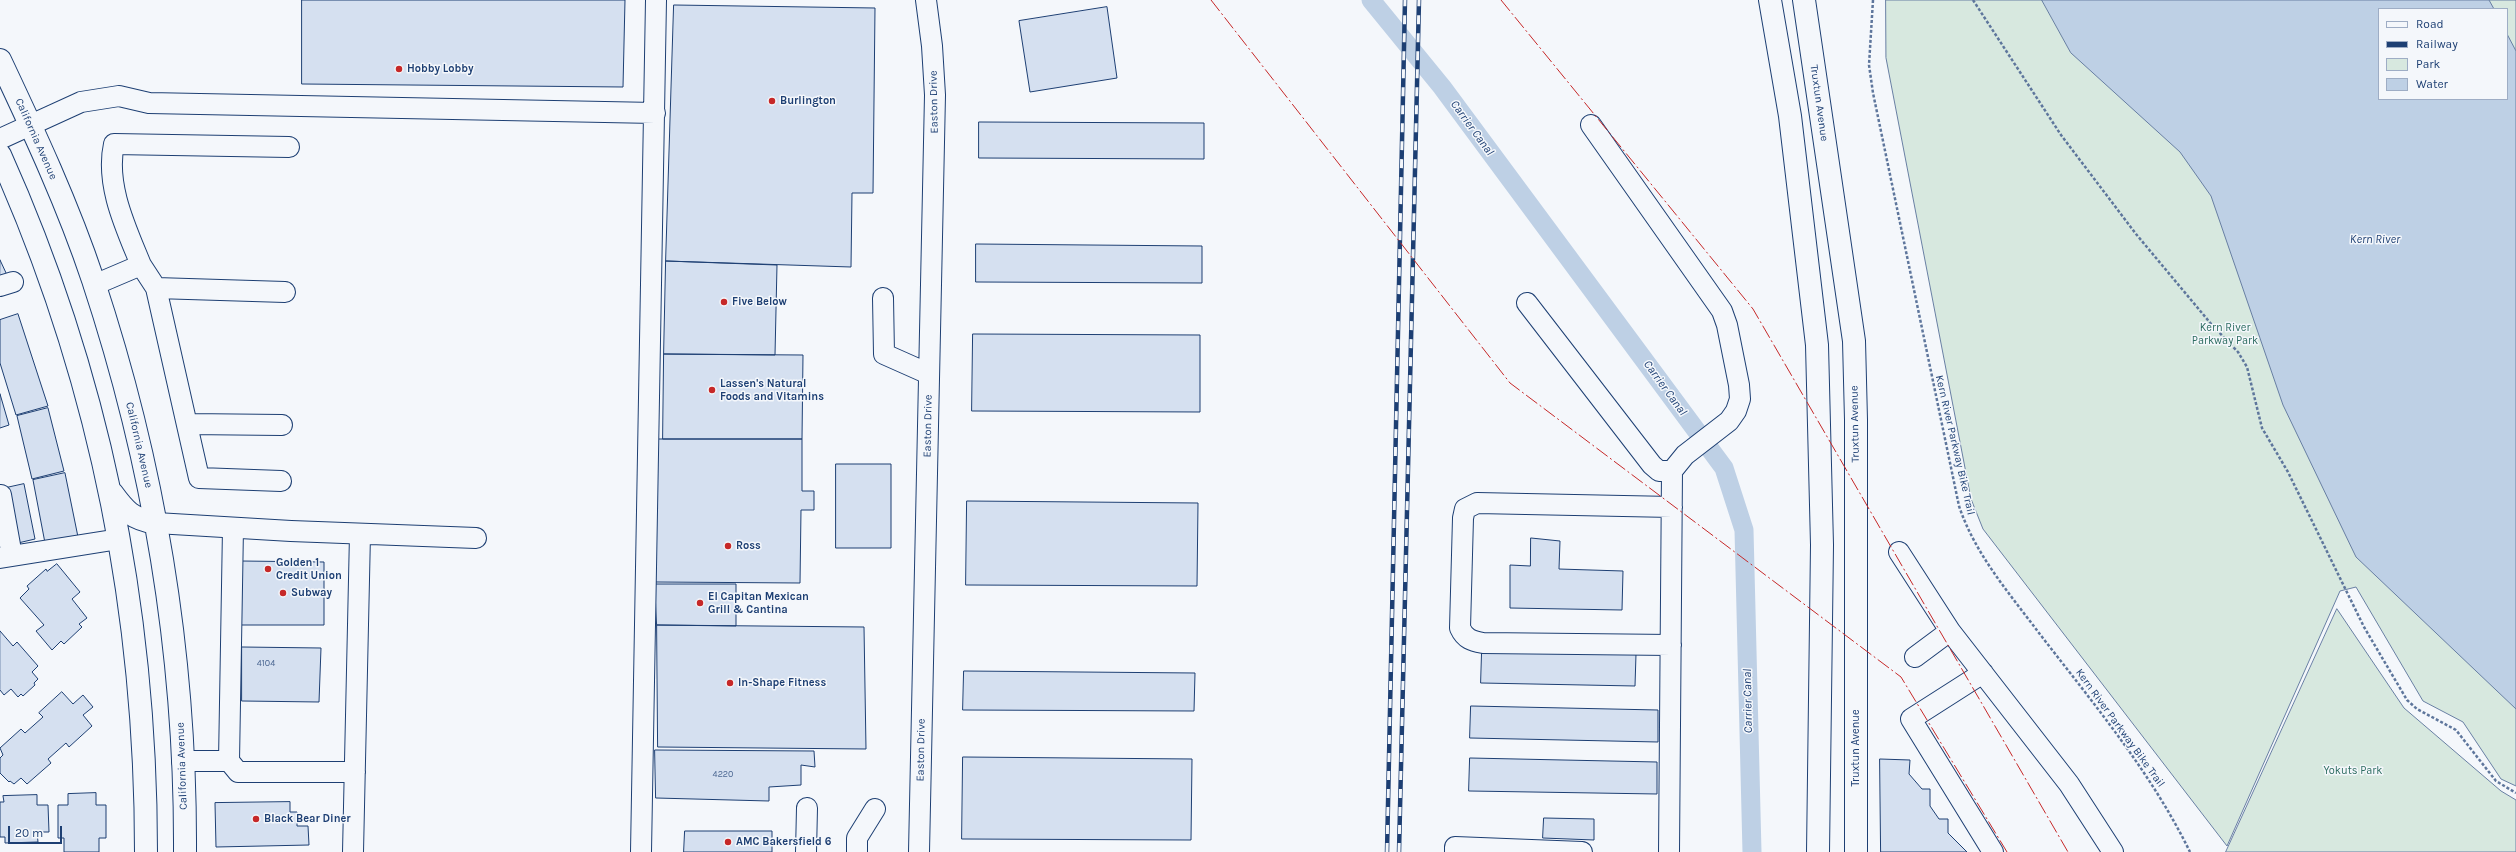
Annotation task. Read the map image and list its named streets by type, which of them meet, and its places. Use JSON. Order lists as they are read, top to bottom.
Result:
{
  "streets": {
    "main road": ["Truxtun Avenue", "California Avenue"],
    "street": ["Easton Drive"],
    "path": ["Kern River Parkway Bike Trail"]
  },
  "water": ["Carrier Canal", "Kern River"],
  "parks": ["Kern River Parkway Park", "Yokuts Park"],
  "places": [
    "Hobby Lobby",
    "Burlington",
    "Five Below",
    "Lassen's Natural Foods and Vitamins",
    "Ross",
    "Golden 1 Credit Union",
    "Subway",
    "El Capitan Mexican Grill & Cantina",
    "In-Shape Fitness",
    "Black Bear Diner",
    "AMC Bakersfield 6"
  ],
  "house_numbers": ["4104", "4220"],
  "legend": [
    "Road",
    "Railway",
    "Park",
    "Water"
  ],
  "scale_bar": "20 m"
}
